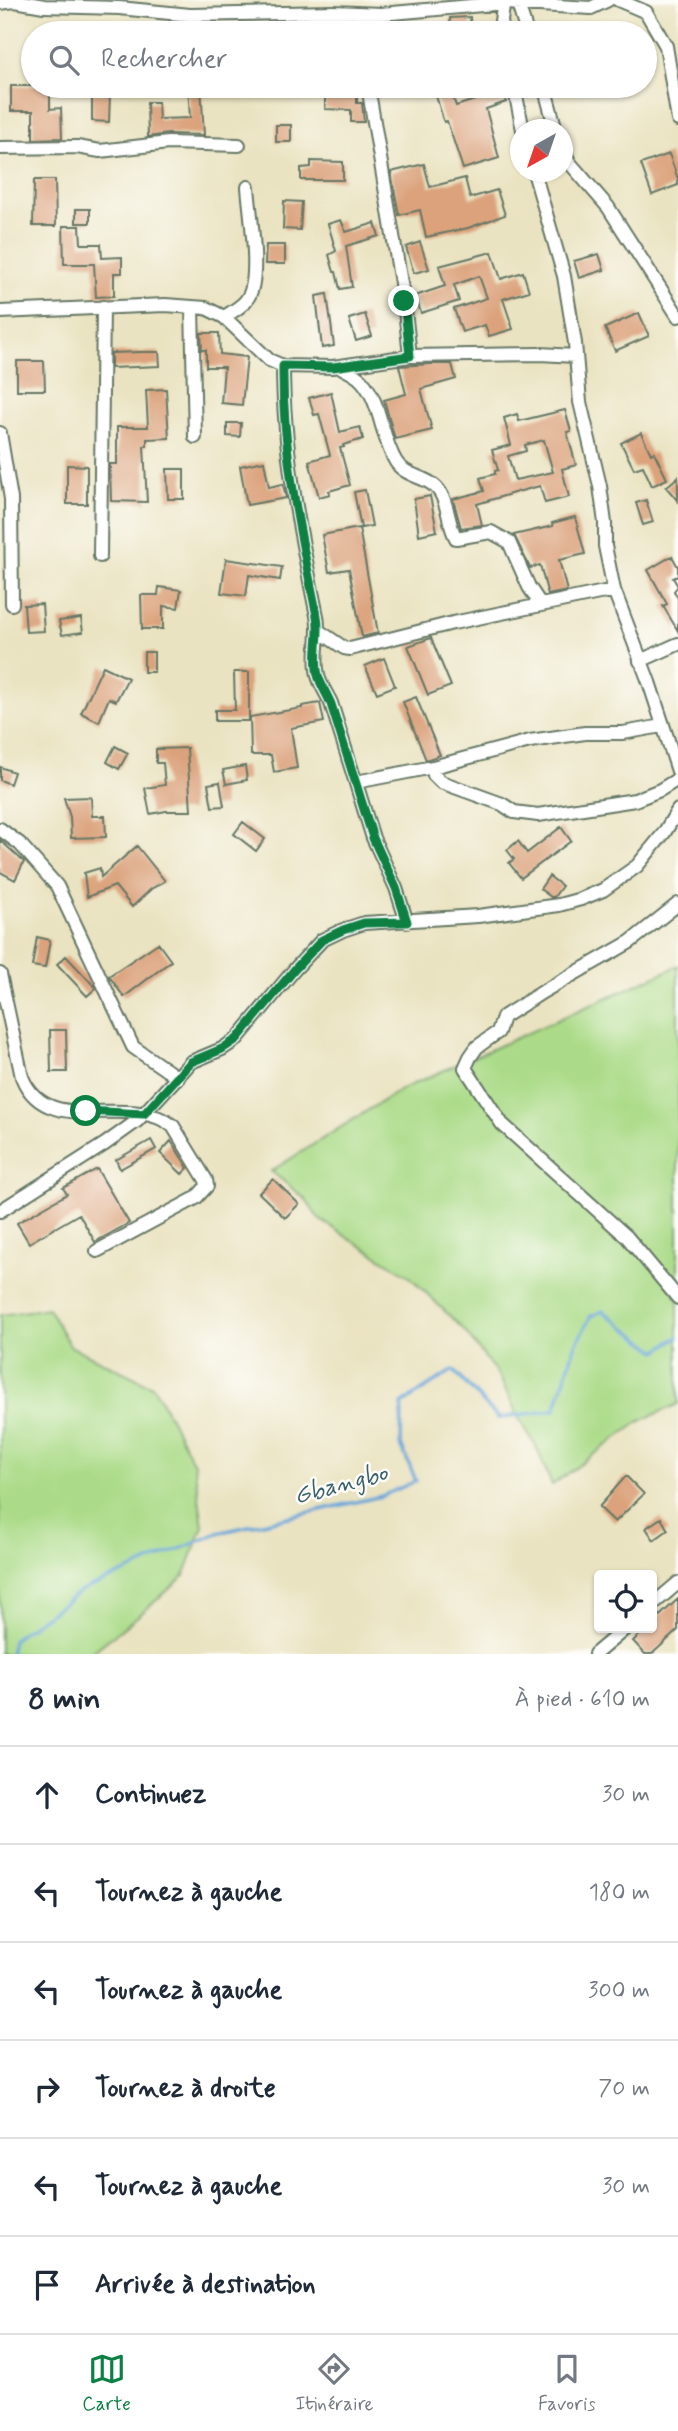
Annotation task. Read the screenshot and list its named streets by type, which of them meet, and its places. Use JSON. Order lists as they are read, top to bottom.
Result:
{
  "water": ["Gbangbo"],
  "north": "bottom left",
  "page": {
    "search": "Rechercher",
    "heading": ["8 min", "À pied · 610 m"],
    "list": [
      ["Continuez", "30 m"],
      ["Tournez à gauche", "180 m"],
      ["Tournez à gauche", "300 m"],
      ["Tournez à droite", "70 m"],
      ["Tournez à gauche", "30 m"],
      "Arrivée à destination"
    ],
    "nav": ["Carte", "Itinéraire", "Favoris"]
  }
}
